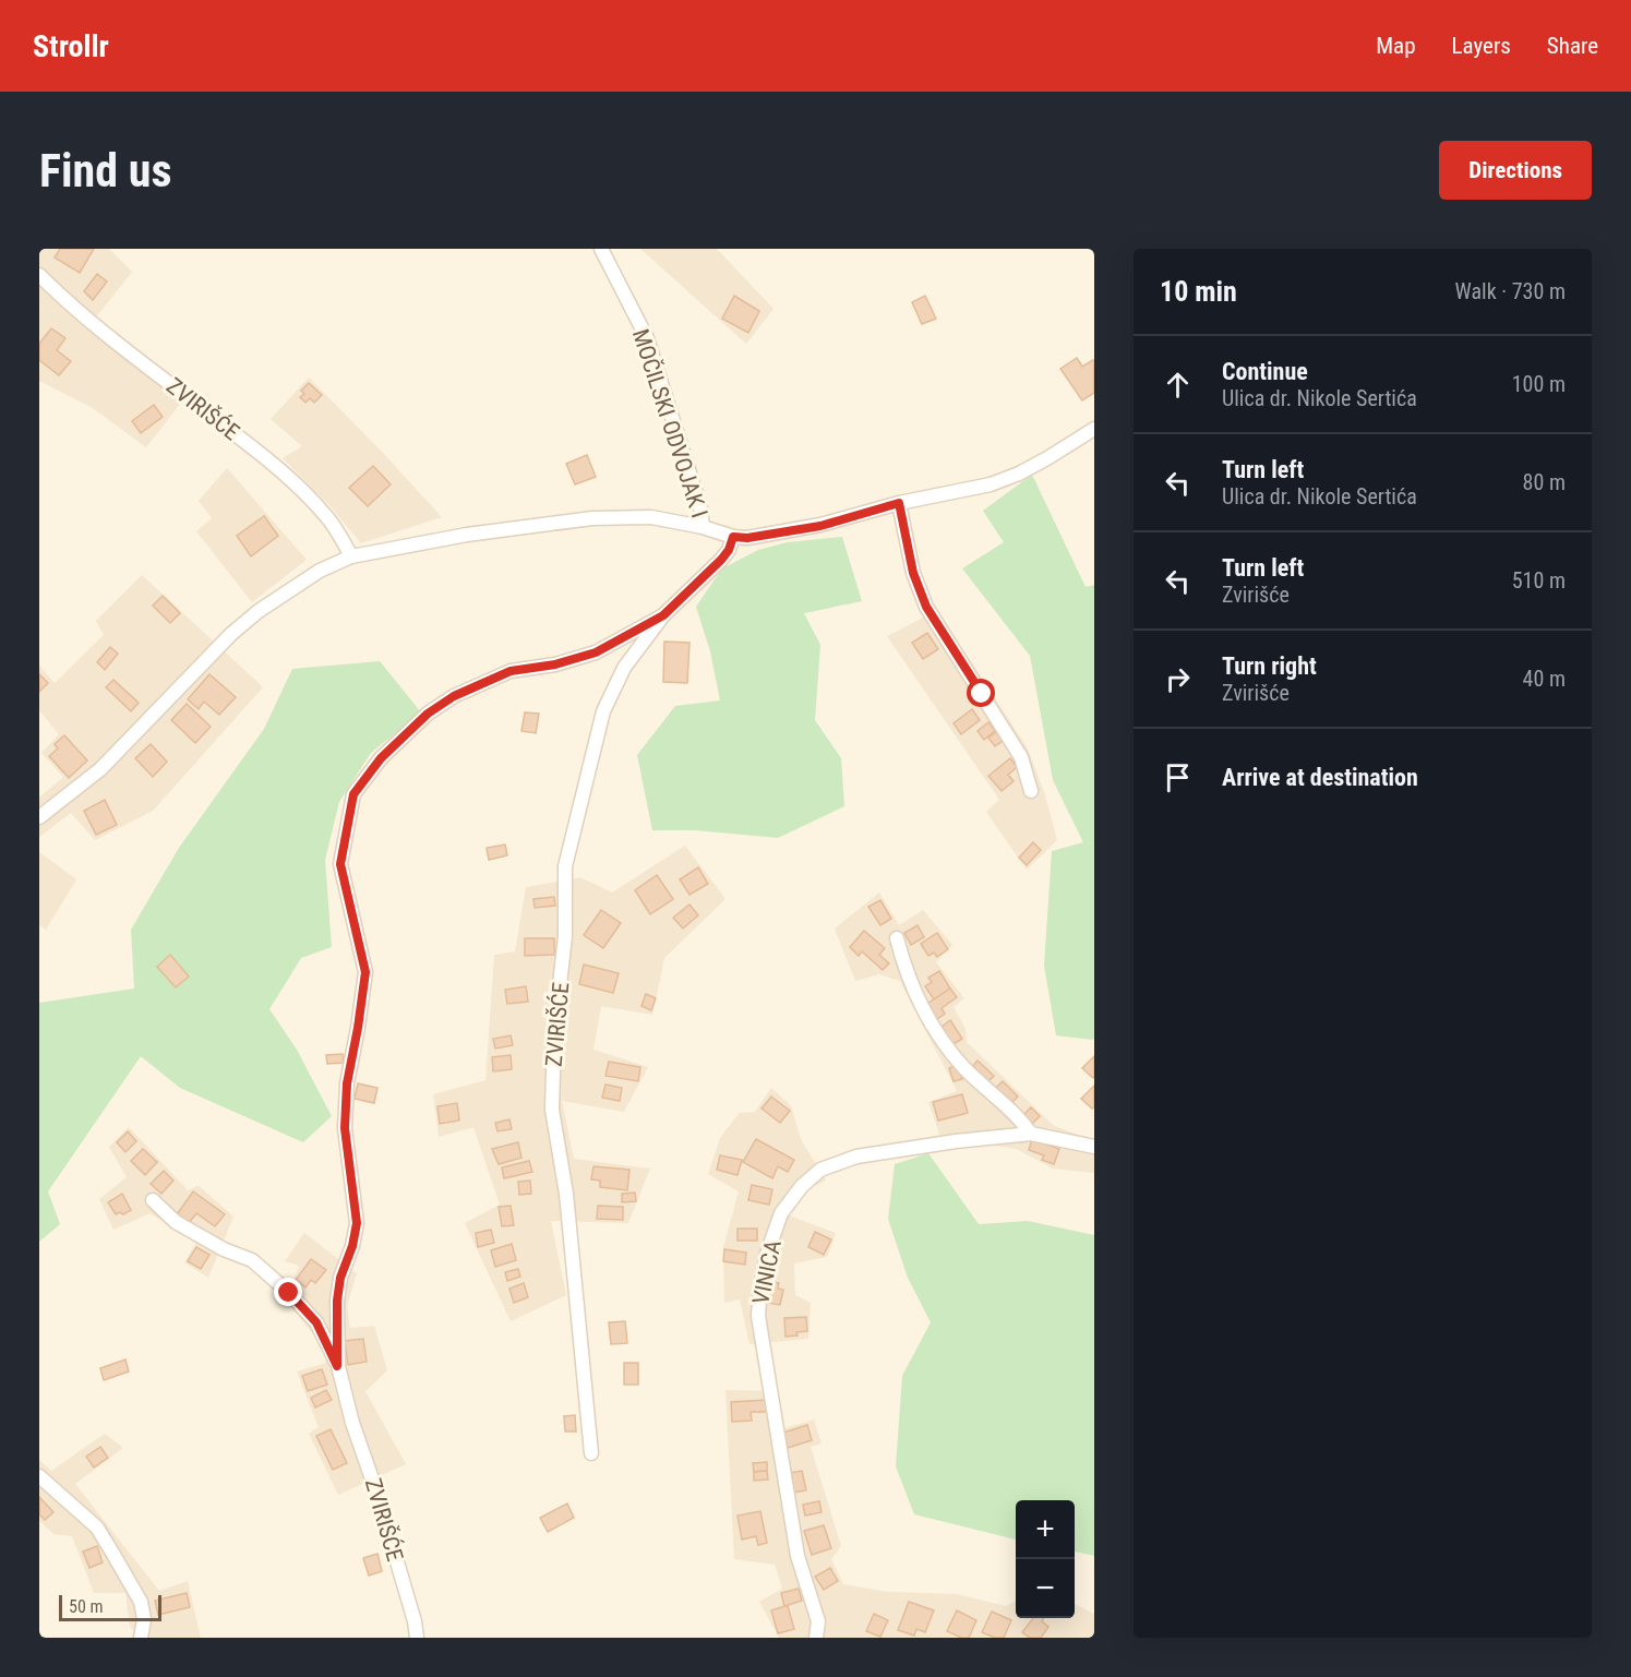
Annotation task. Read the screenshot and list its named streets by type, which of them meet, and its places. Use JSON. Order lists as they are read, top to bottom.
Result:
{
  "streets": {
    "street": ["ZVIRIŠĆE", "MOČILSKI ODVOJAK I", "VINICA"]
  },
  "scale_bar": "50 m",
  "page": {
    "header": "Strollr",
    "nav": ["Map", "Layers", "Share"],
    "buttons": "Directions",
    "title": "Find us",
    "heading": ["10 min", "Walk · 730 m"],
    "list": [
      ["Continue", "Ulica dr. Nikole Sertića", "100 m"],
      ["Turn left", "Ulica dr. Nikole Sertića", "80 m"],
      ["Turn left", "Zvirišće", "510 m"],
      ["Turn right", "Zvirišće", "40 m"],
      "Arrive at destination"
    ],
    "map_buttons": ["+", "−"],
    "scale": "50 m"
  }
}
